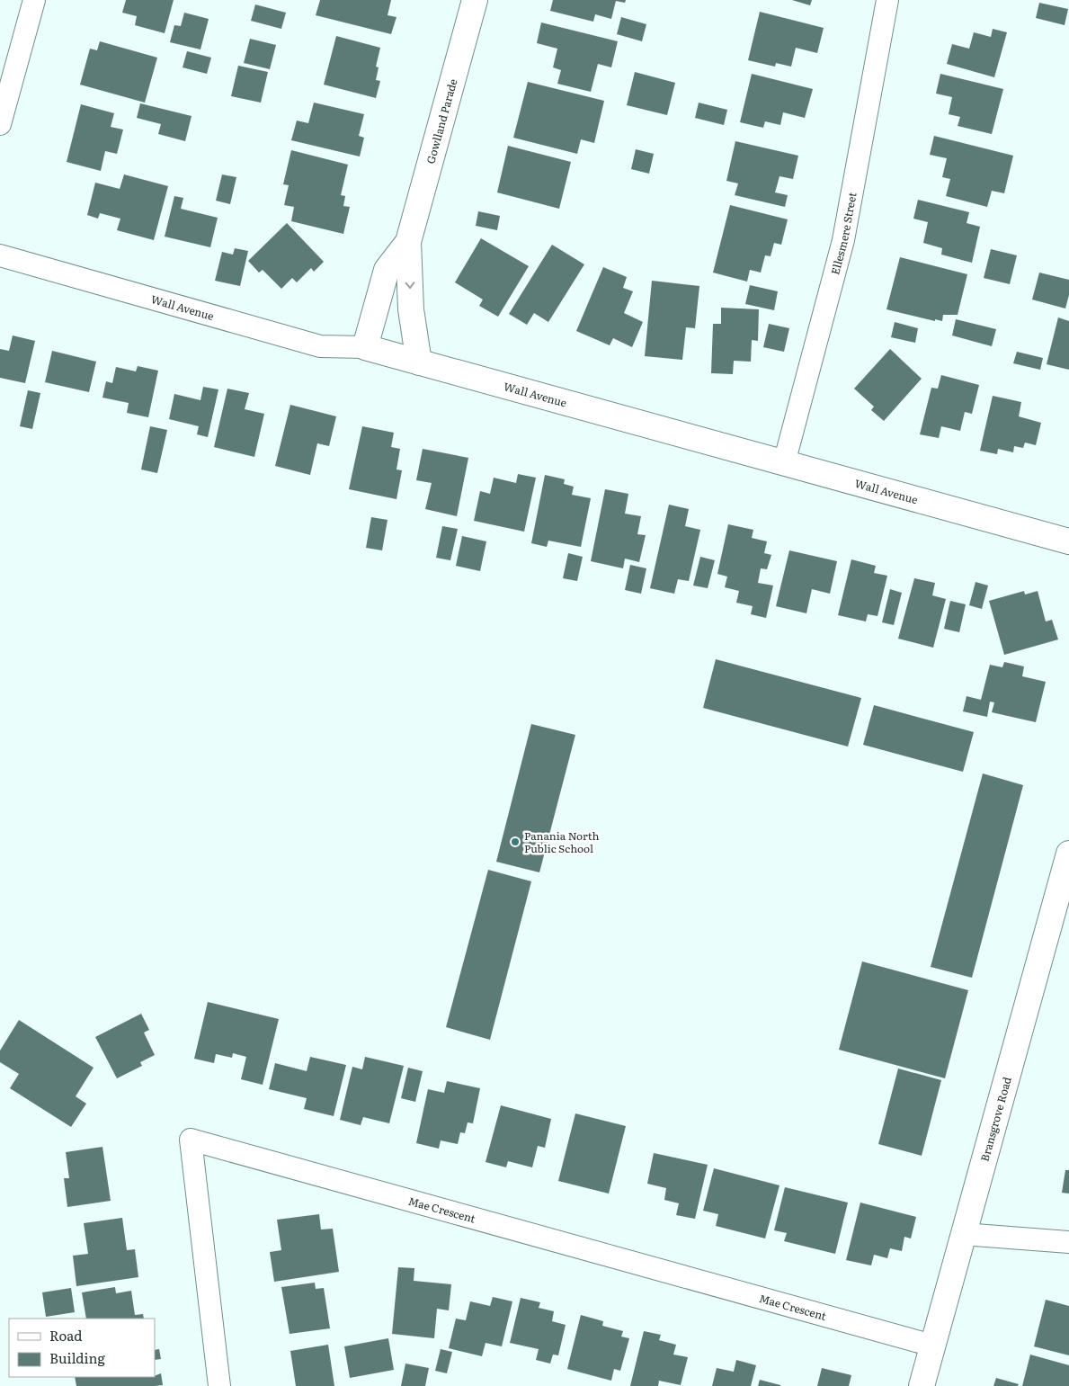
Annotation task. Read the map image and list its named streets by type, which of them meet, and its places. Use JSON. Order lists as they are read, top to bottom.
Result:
{
  "streets": {
    "street": [
      "Gowlland Parade",
      "Ellesmere Street",
      "Wall Avenue",
      "Bransgrove Road",
      "Mae Crescent"
    ]
  },
  "crossings": [
    ["Gowlland Parade", "Wall Avenue"],
    ["Ellesmere Street", "Wall Avenue"],
    ["Bransgrove Road", "Mae Crescent"]
  ],
  "places": ["Panania North Public School"],
  "legend": ["Road", "Building"]
}
